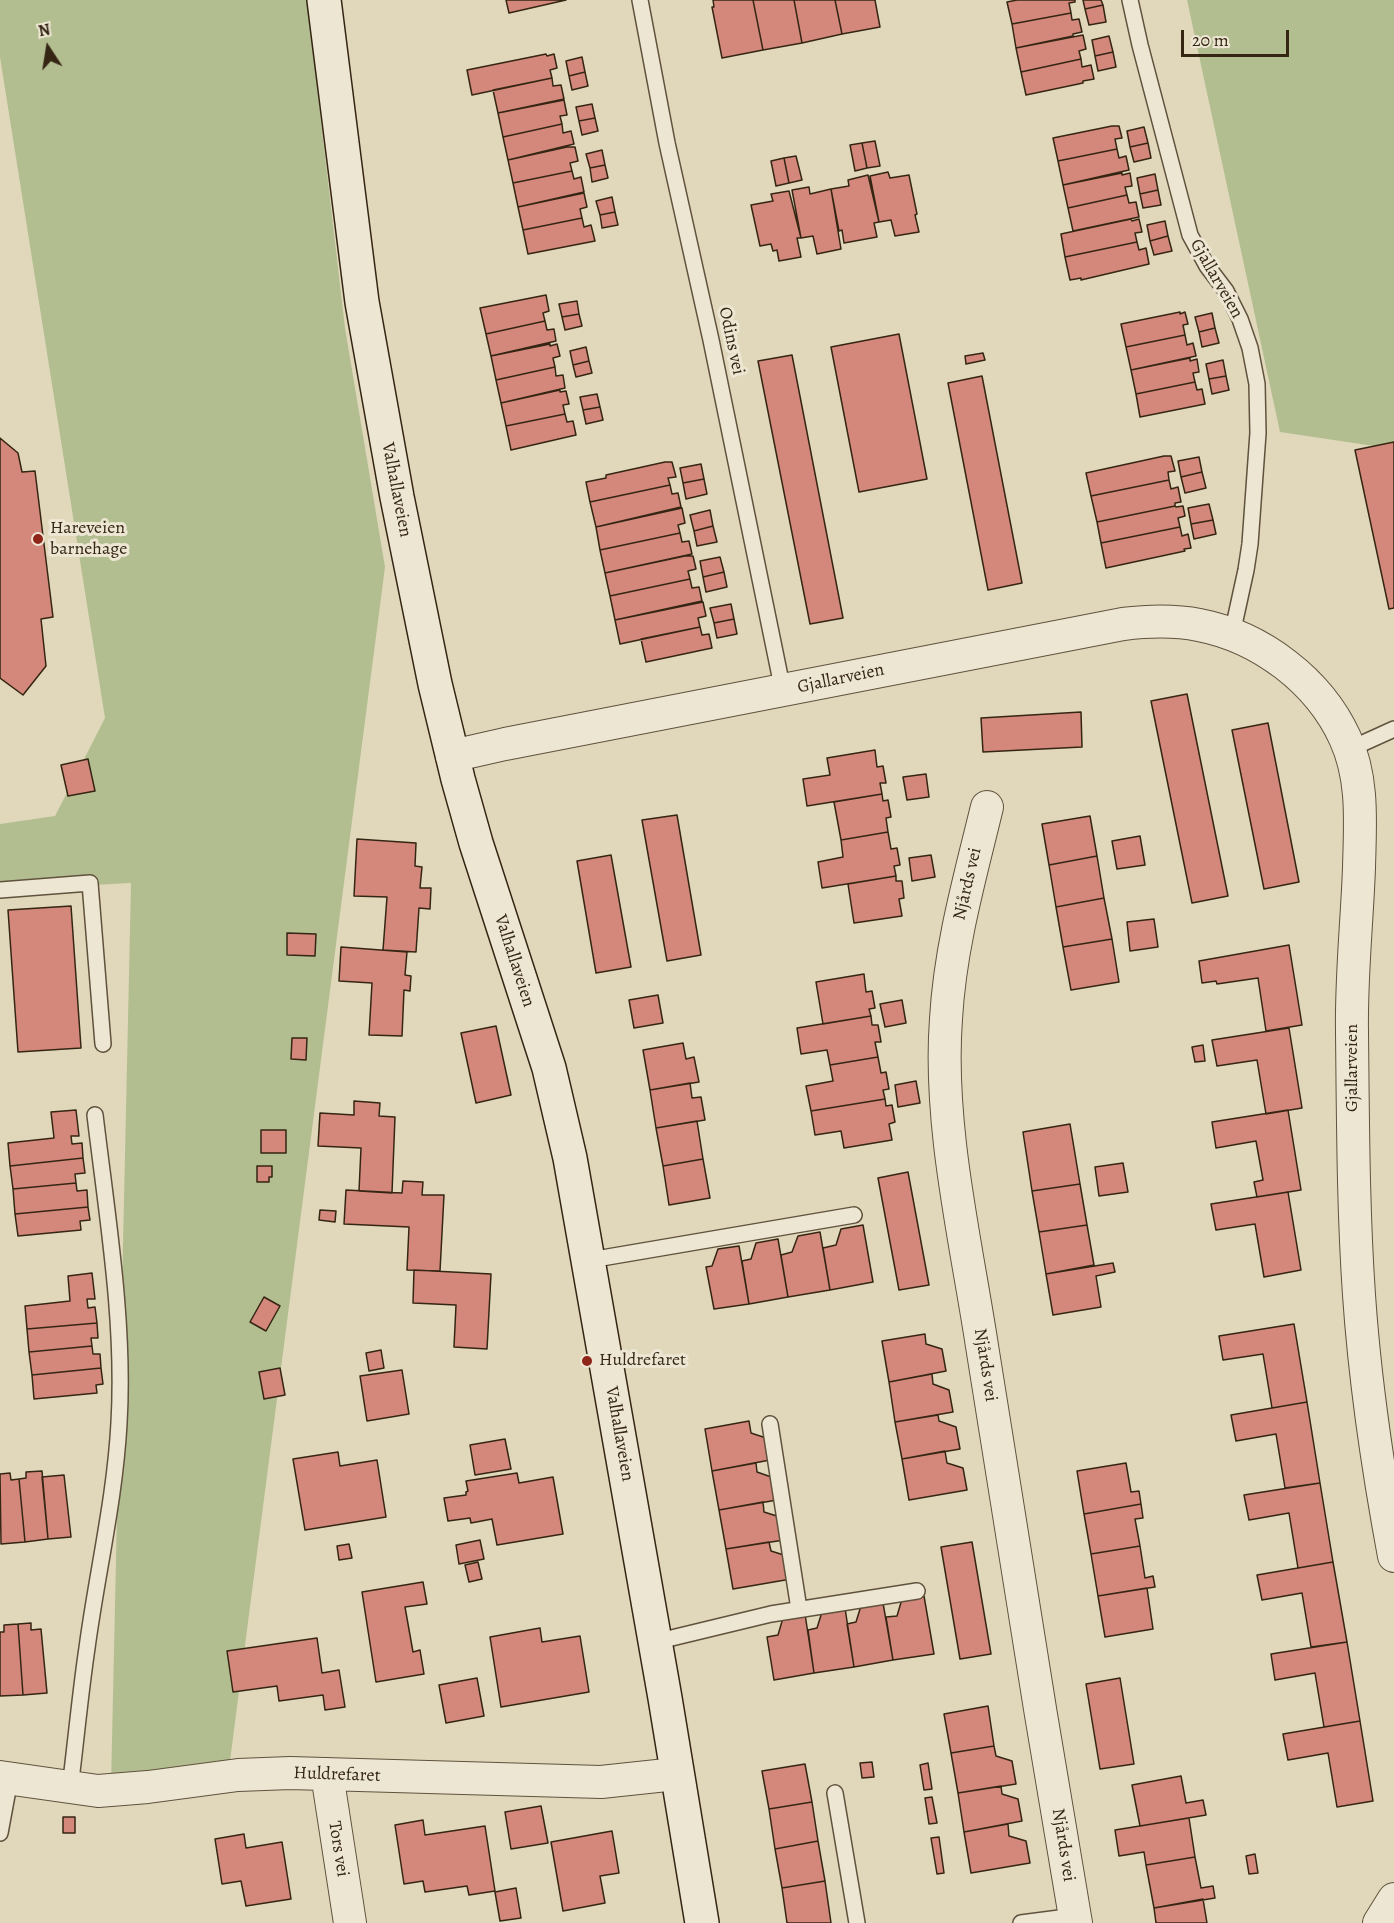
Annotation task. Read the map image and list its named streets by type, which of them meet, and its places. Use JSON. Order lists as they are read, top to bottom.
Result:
{
  "streets": {
    "street": [
      "Gjallarveien",
      "Valhallaveien",
      "Njårds vei",
      "Huldrefaret",
      "Tors vei"
    ],
    "lane": ["Odins vei"]
  },
  "crossings": [
    ["Gjallarveien", "Odins vei"],
    ["Gjallarveien", "Valhallaveien"],
    ["Valhallaveien", "Huldrefaret"],
    ["Huldrefaret", "Tors vei"]
  ],
  "places": ["Hareveien barnehage", "Huldrefaret"],
  "scale_bar": "20 m",
  "north": "top"
}
